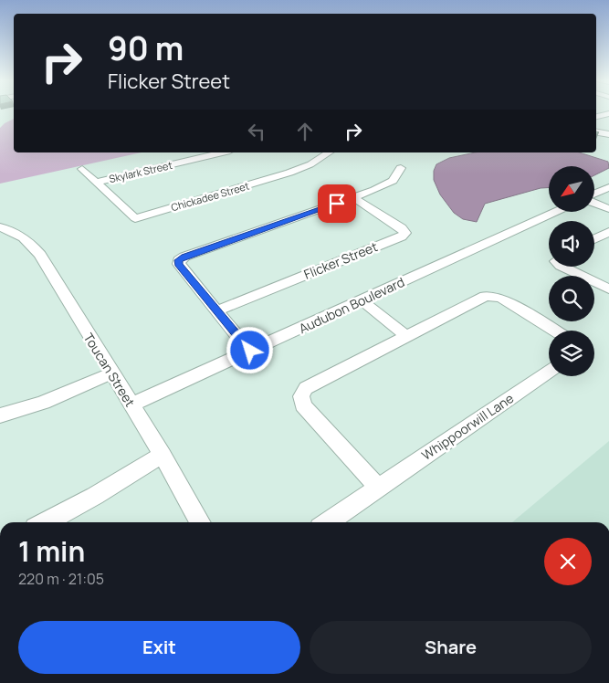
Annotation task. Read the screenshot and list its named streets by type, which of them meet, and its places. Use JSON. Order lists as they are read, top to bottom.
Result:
{
  "streets": {
    "street": [
      "Skylark Street",
      "Chickadee Street",
      "Flicker Street",
      "Audubon Boulevard",
      "Toucan Street",
      "Whippoorwill Lane"
    ]
  },
  "crossings": [
    ["Skylark Street", "Chickadee Street"],
    ["Audubon Boulevard", "Toucan Street"]
  ],
  "north": "bottom left",
  "page": {
    "turn": ["90 m", "Flicker Street"],
    "heading": ["1 min", "220 m · 21:05"],
    "buttons": ["Exit", "Share"]
  }
}
